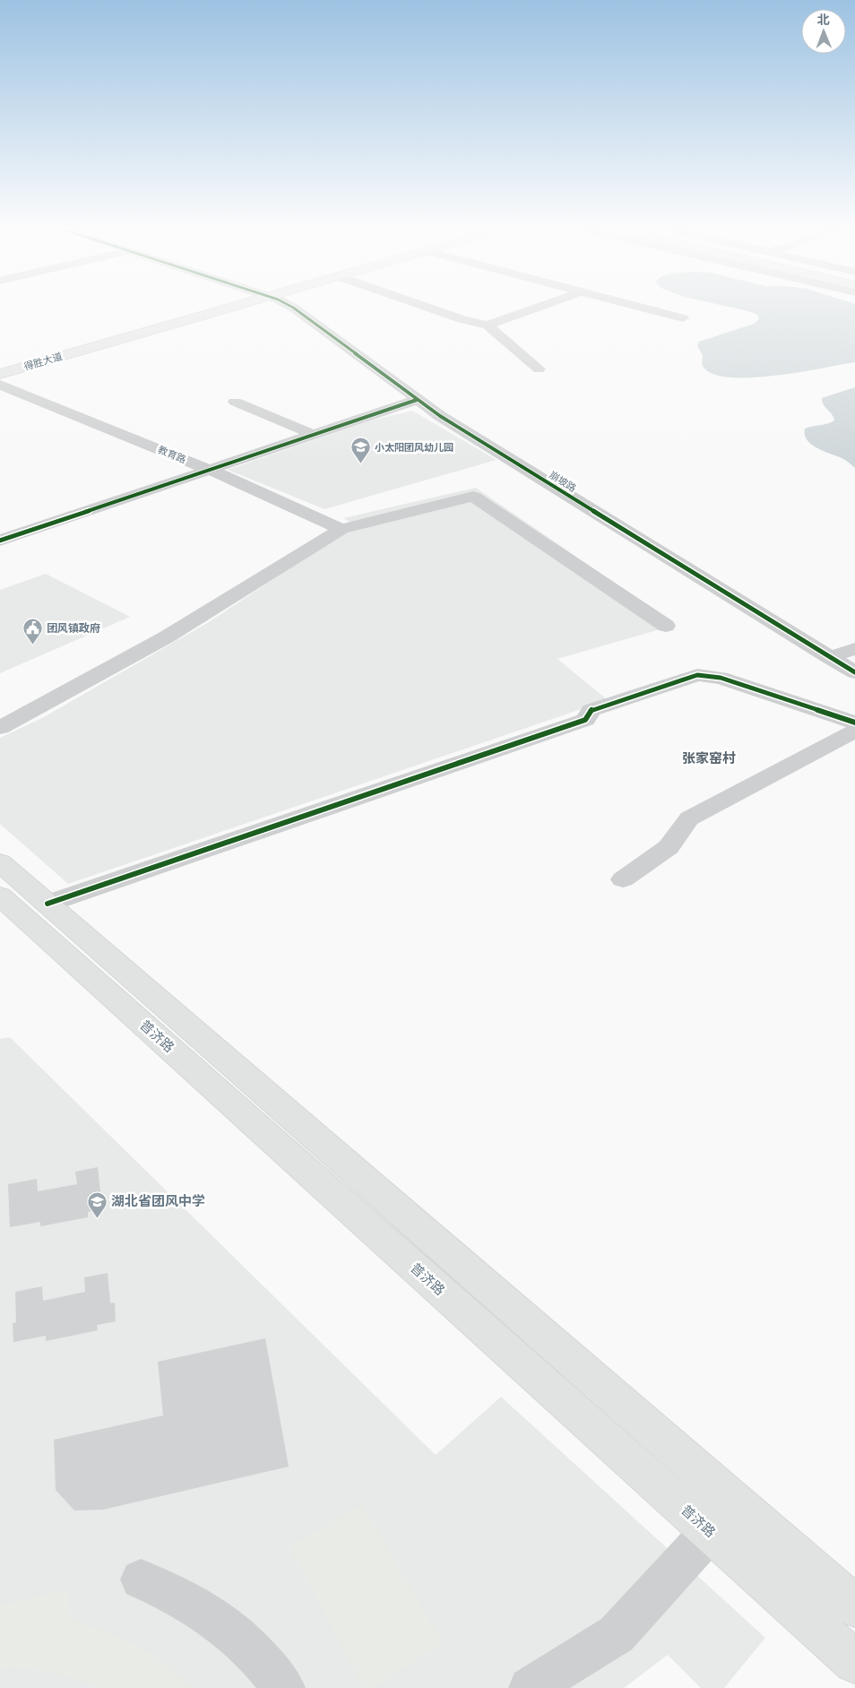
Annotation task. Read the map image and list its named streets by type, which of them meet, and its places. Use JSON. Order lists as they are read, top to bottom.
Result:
{
  "streets": {
    "main road": ["得胜大道", "普济路"],
    "street": ["教育路", "崩坡路"]
  },
  "districts": ["张家窑村"],
  "places": {
    "school or university": ["小太阳团风幼儿园", "湖北省团风中学"],
    "public building": ["团风镇政府"]
  },
  "north": "top"
}
